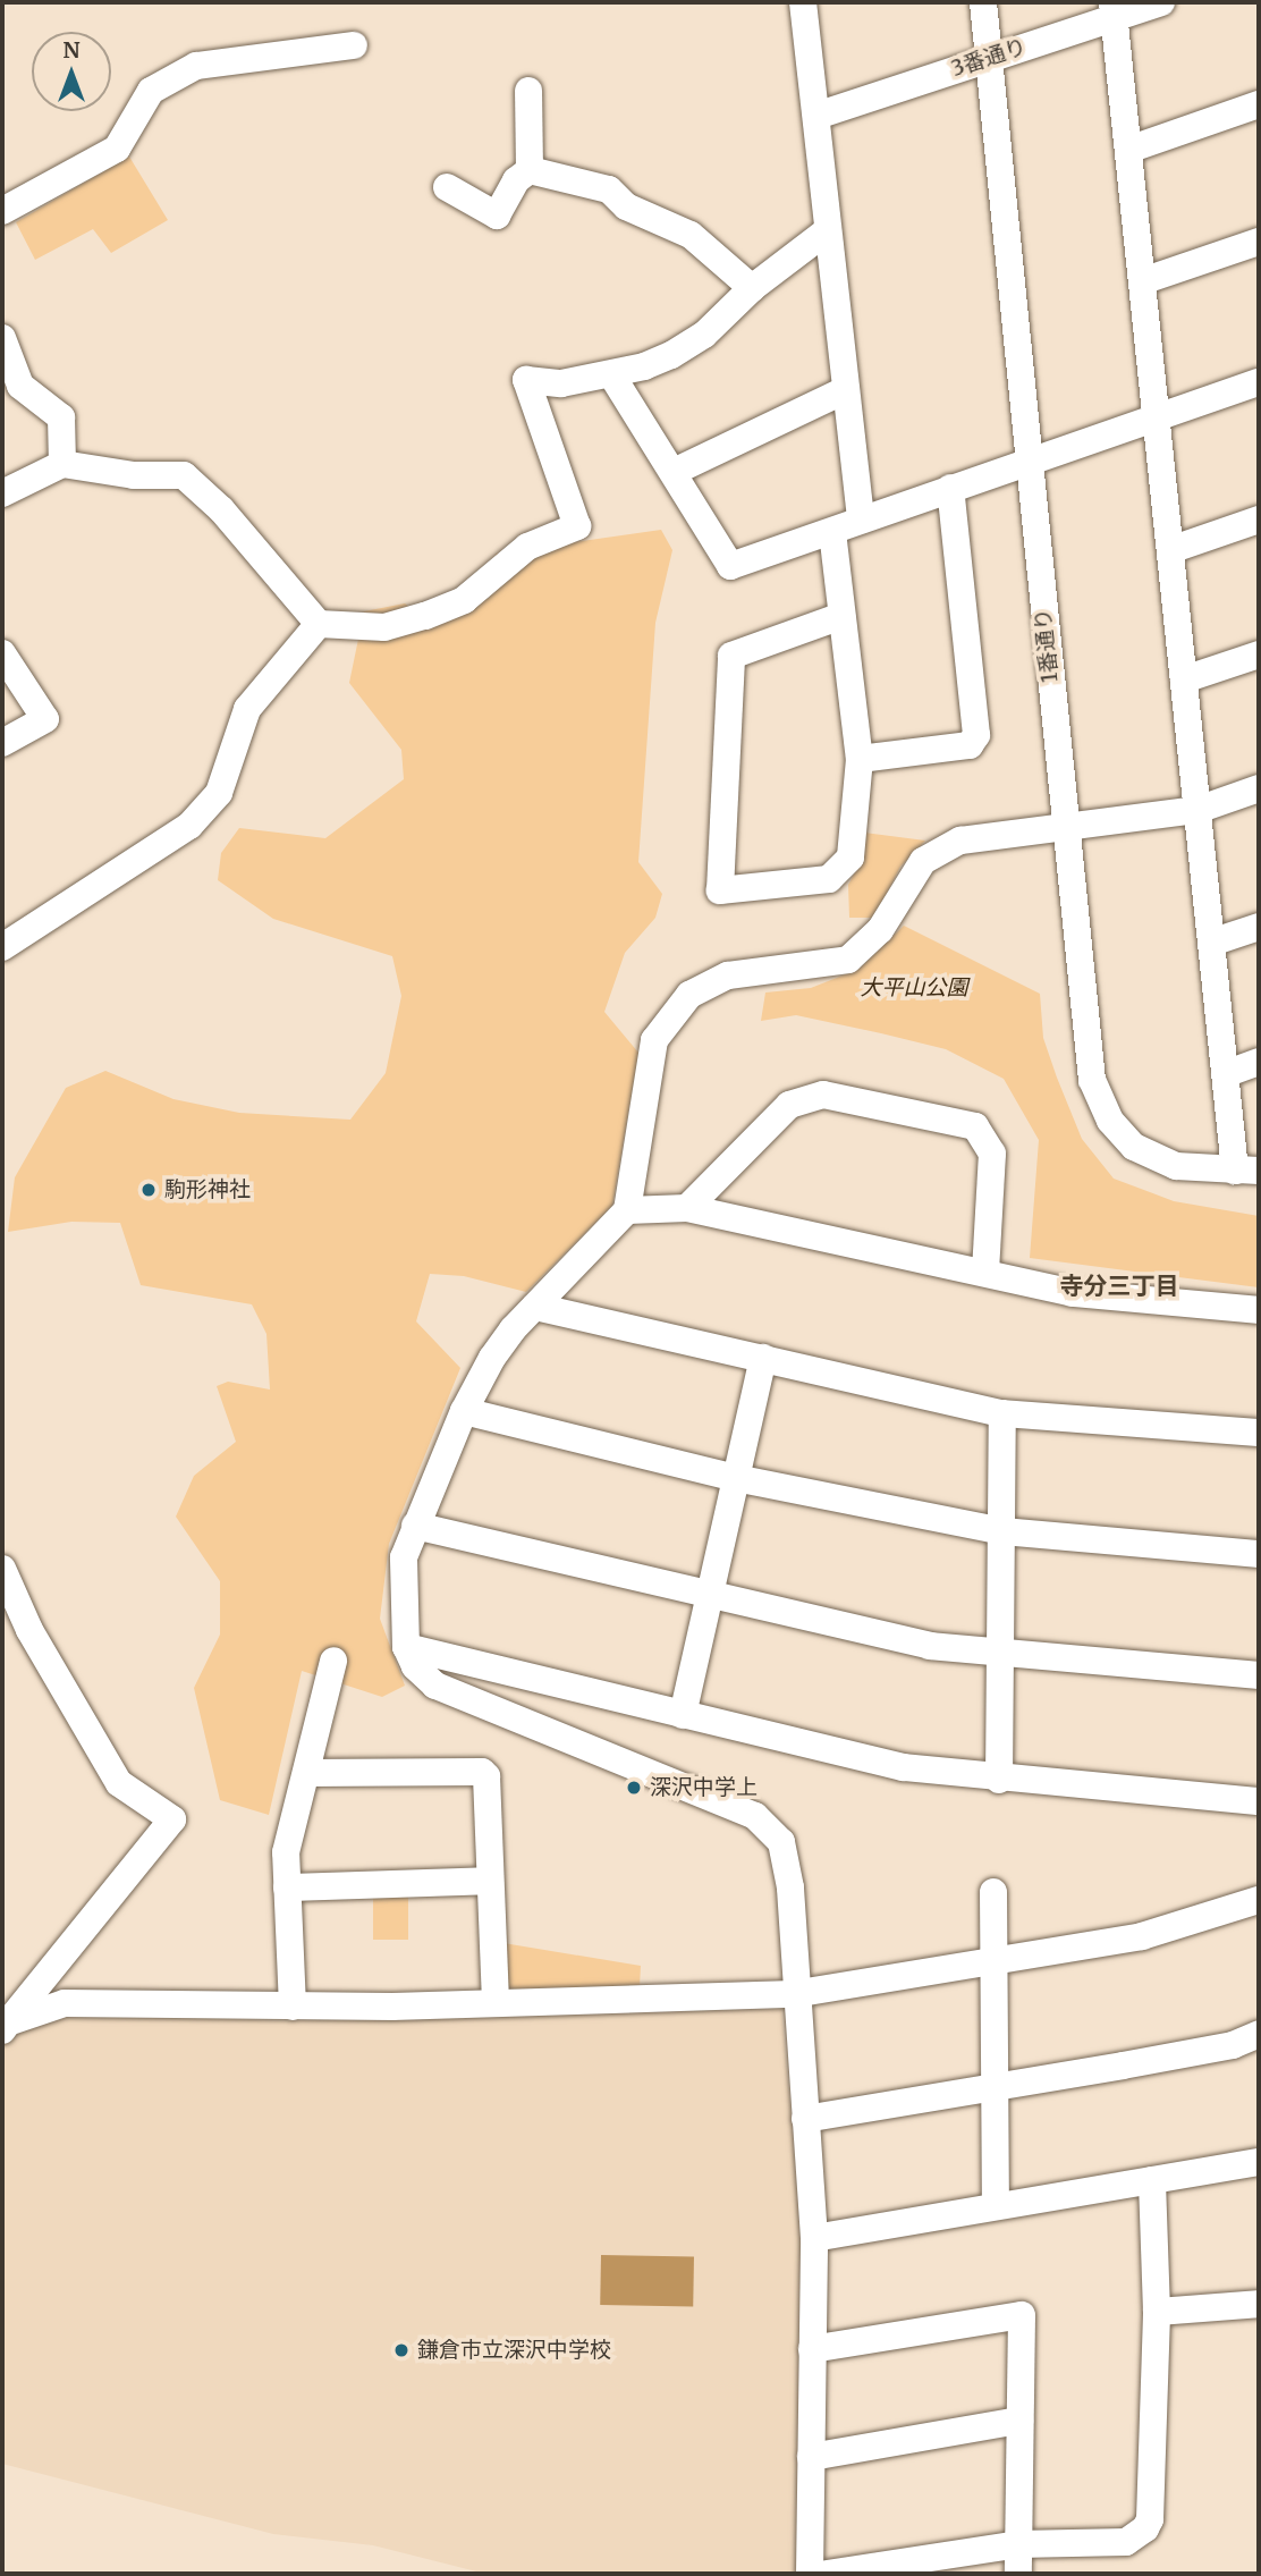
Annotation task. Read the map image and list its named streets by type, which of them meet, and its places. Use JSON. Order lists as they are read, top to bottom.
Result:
{
  "streets": {
    "street": ["3番通り", "1番通り"]
  },
  "crossings": [
    ["3番通り", "1番通り"]
  ],
  "districts": ["寺分三丁目"],
  "parks": ["大平山公園"],
  "places": ["駒形神社", "深沢中学上", "鎌倉市立深沢中学校"],
  "north": "top"
}
